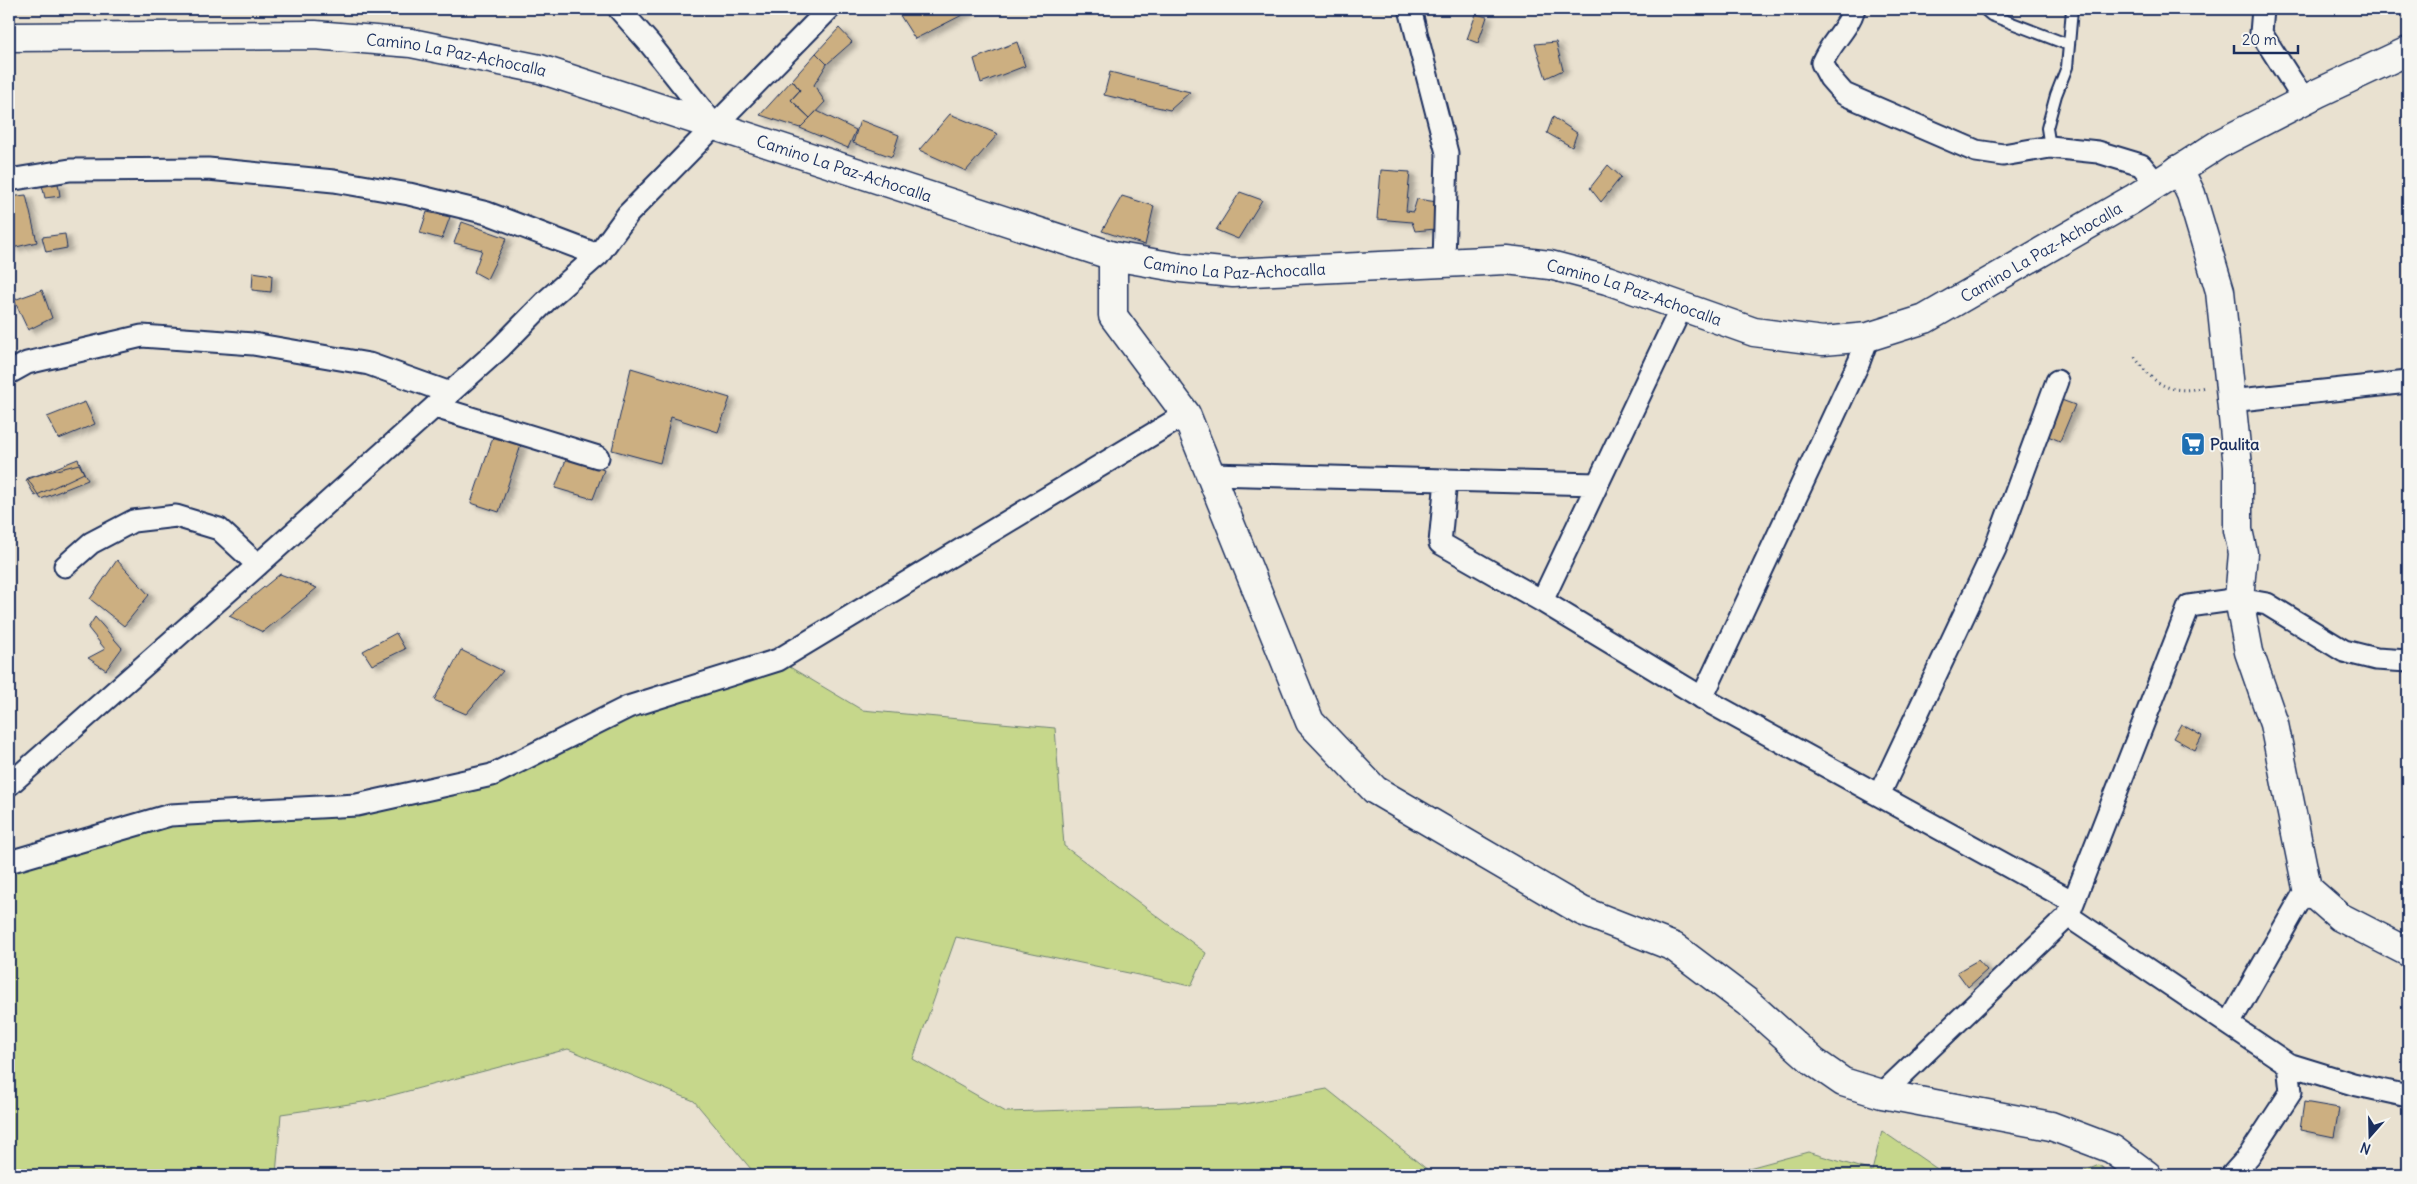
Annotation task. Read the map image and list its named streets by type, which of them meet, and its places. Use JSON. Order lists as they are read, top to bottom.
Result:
{
  "streets": {
    "main road": ["Camino La Paz-Achocalla"]
  },
  "places": {
    "supermarket": ["Paulita"]
  },
  "scale_bar": "20 m",
  "north": "bottom"
}
